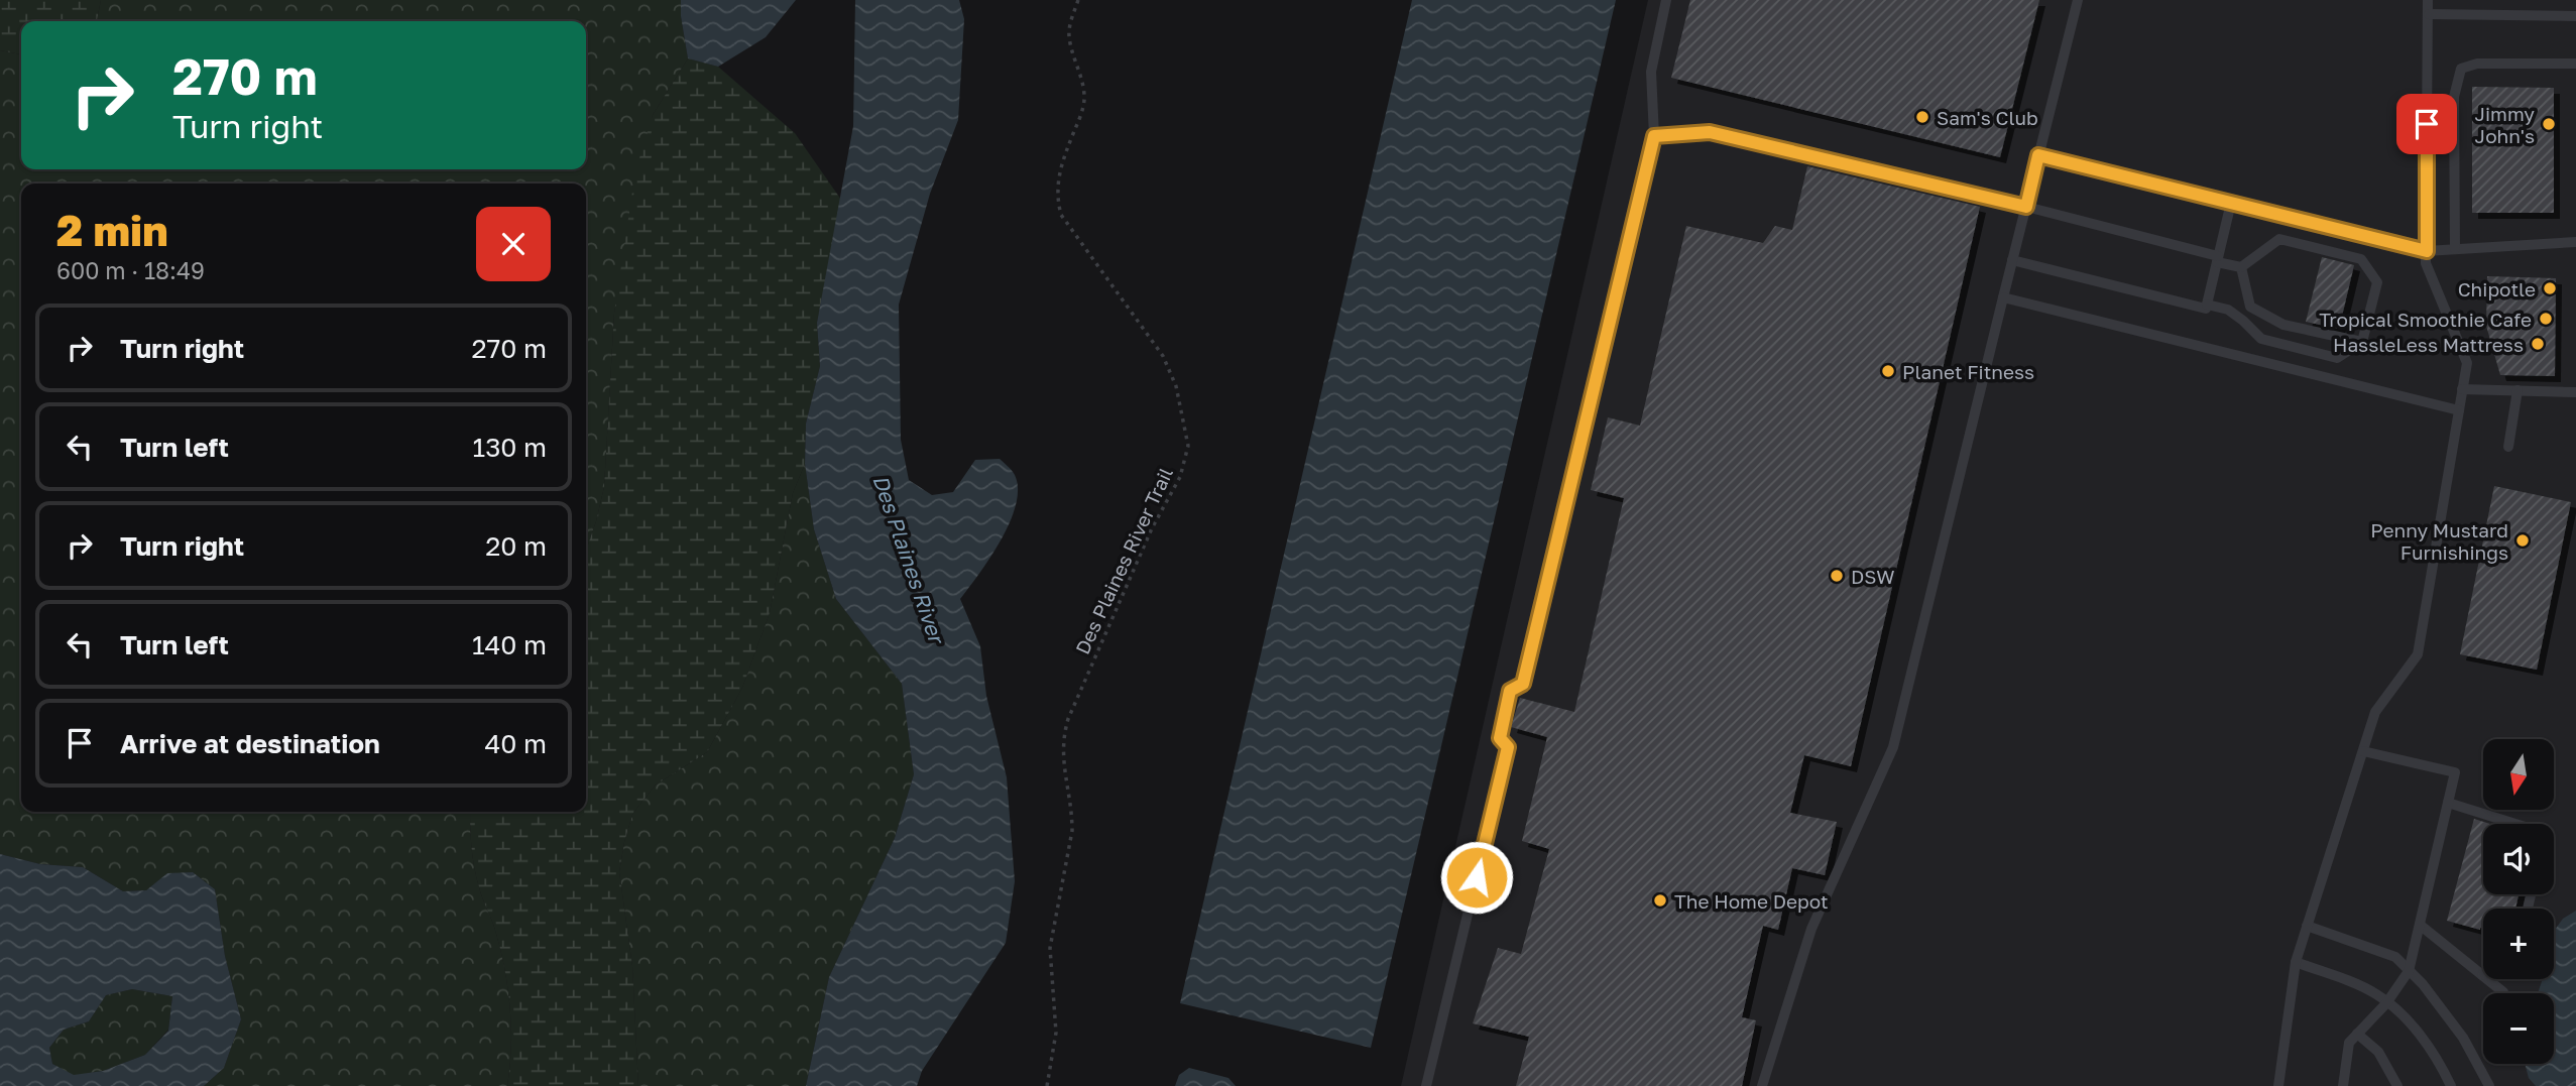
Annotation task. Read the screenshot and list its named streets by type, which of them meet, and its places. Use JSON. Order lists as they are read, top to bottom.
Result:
{
  "streets": {
    "path": ["Des Plaines River Trail"]
  },
  "water": ["Des Plaines River"],
  "places": [
    "Sam's Club",
    "Jimmy John's",
    "Chipotle",
    "Tropical Smoothie Cafe",
    "HassleLess Mattress",
    "Planet Fitness",
    "Penny Mustard Furnishings",
    "DSW",
    "The Home Depot"
  ],
  "north": "bottom",
  "page": {
    "turn": ["270 m", "Turn right"],
    "heading": ["2 min", "600 m · 18:49"],
    "list": [
      {
        "name": "Turn right",
        "value": "270 m"
      },
      {
        "name": "Turn left",
        "value": "130 m"
      },
      {
        "name": "Turn right",
        "value": "20 m"
      },
      {
        "name": "Turn left",
        "value": "140 m"
      },
      {
        "name": "Arrive at destination",
        "value": "40 m"
      }
    ],
    "map_buttons": ["+", "−"]
  }
}
